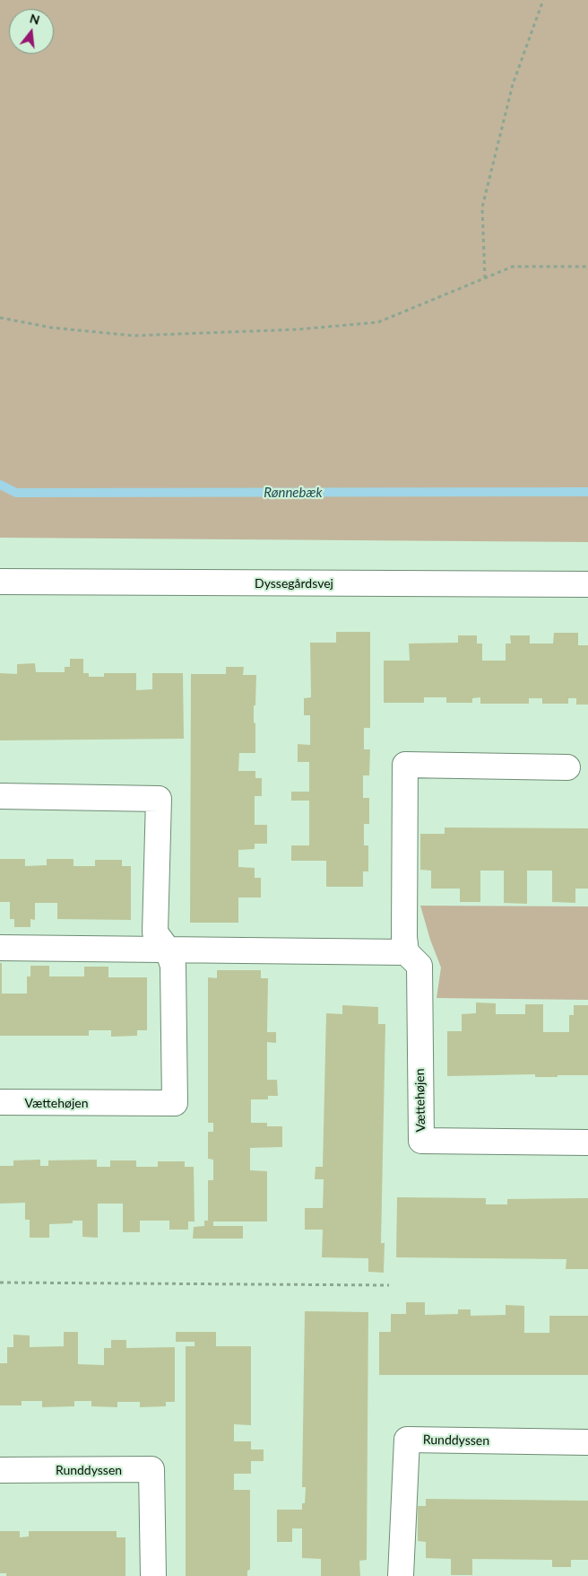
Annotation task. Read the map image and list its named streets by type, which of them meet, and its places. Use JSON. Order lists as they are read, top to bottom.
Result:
{
  "streets": {
    "street": ["Dyssegårdsvej", "Vættehøjen", "Runddyssen"]
  },
  "water": ["Rønnebæk"],
  "north": "top"
}
